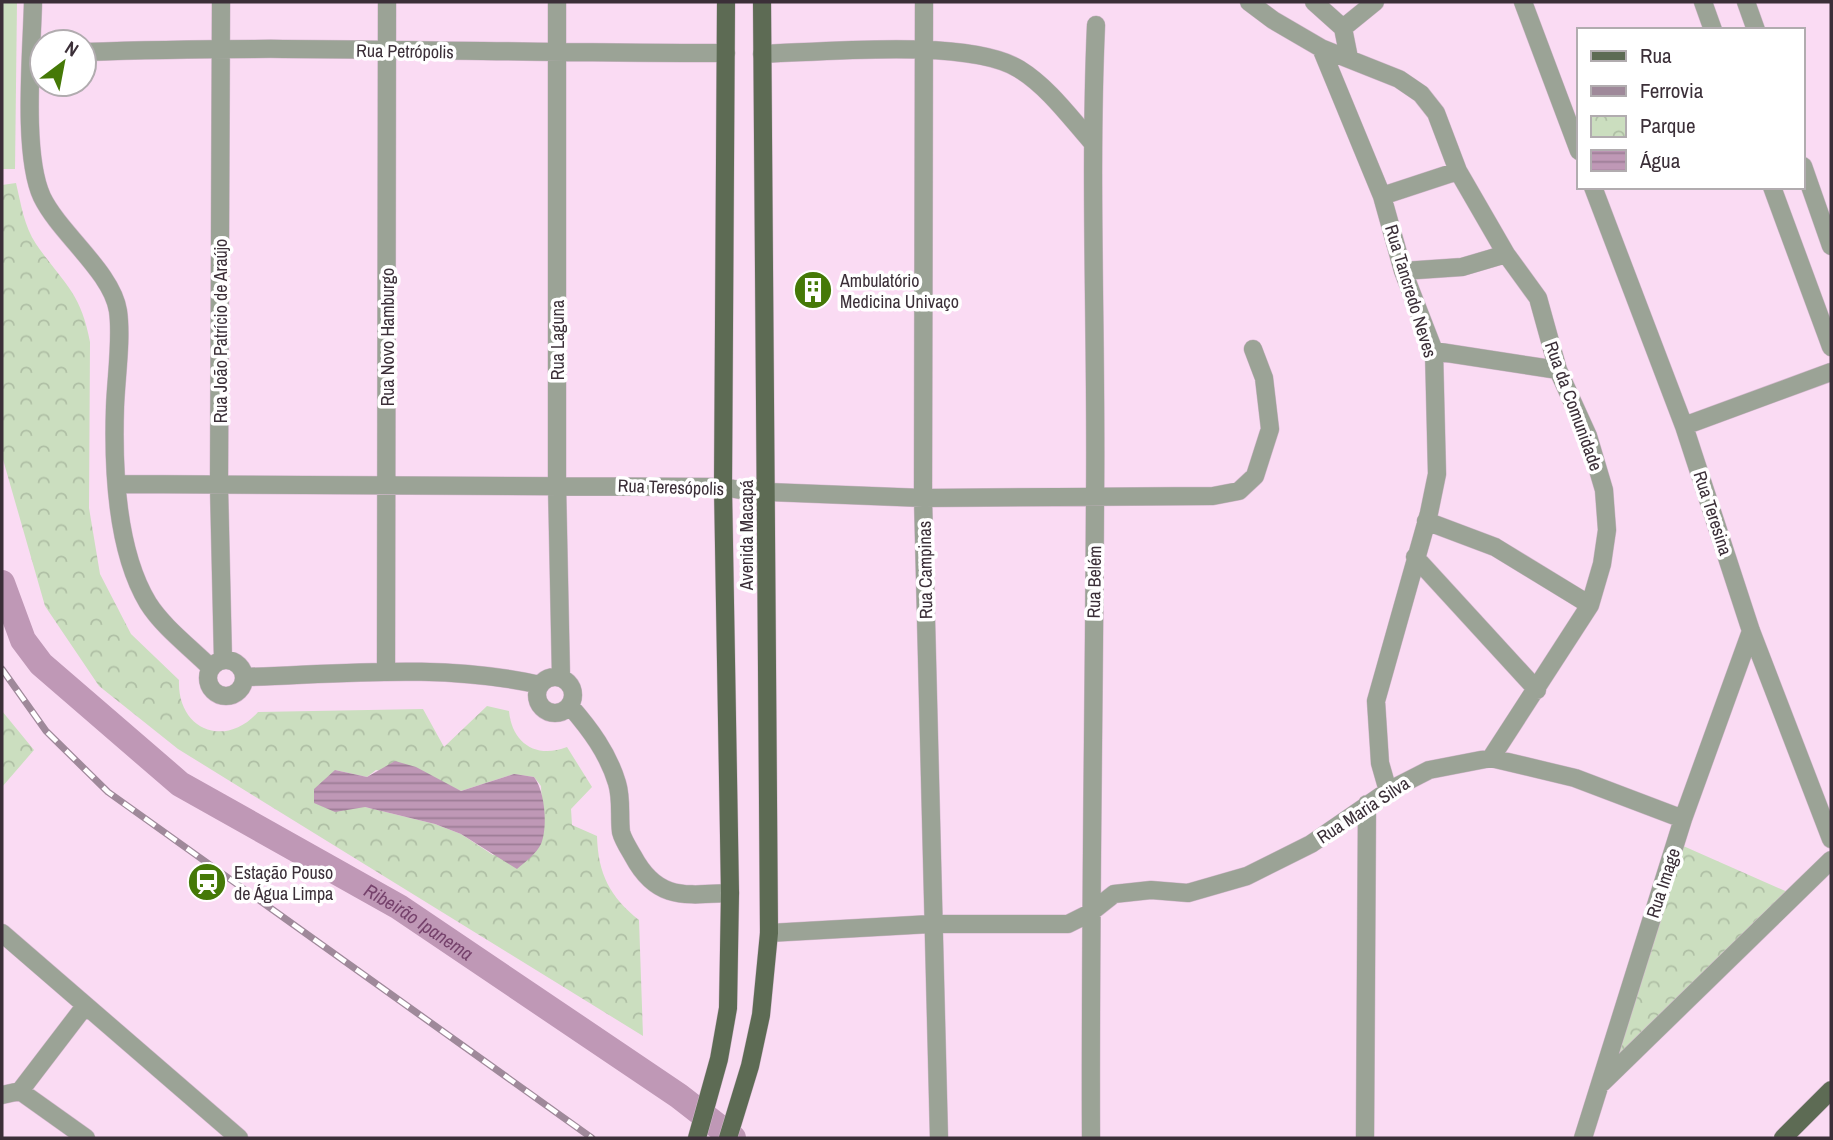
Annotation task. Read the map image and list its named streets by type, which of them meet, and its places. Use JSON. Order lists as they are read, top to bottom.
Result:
{
  "streets": {
    "main road": ["Avenida Macapá"],
    "street": [
      "Rua Petrópolis",
      "Rua Tancredo Neves",
      "Rua João Patrício de Araújo",
      "Rua Novo Hamburgo",
      "Rua Laguna",
      "Rua da Comunidade",
      "Rua Teresópolis",
      "Rua Teresina",
      "Rua Campinas",
      "Rua Belém",
      "Rua Maria Silva",
      "Rua Image"
    ]
  },
  "crossings": [
    ["Rua Petrópolis", "Rua João Patrício de Araújo"],
    ["Rua Petrópolis", "Rua Novo Hamburgo"],
    ["Rua Petrópolis", "Rua Laguna"],
    ["Rua Petrópolis", "Avenida Macapá"],
    ["Rua Tancredo Neves", "Rua da Comunidade"],
    ["Rua Tancredo Neves", "Rua Maria Silva"],
    ["Rua João Patrício de Araújo", "Rua Teresópolis"],
    ["Rua Novo Hamburgo", "Rua Teresópolis"],
    ["Rua Laguna", "Rua Teresópolis"],
    ["Rua da Comunidade", "Rua Maria Silva"],
    ["Rua Teresópolis", "Avenida Macapá"],
    ["Rua Teresópolis", "Rua Campinas"],
    ["Rua Teresópolis", "Rua Belém"],
    ["Rua Teresina", "Rua Image"],
    ["Avenida Macapá", "Rua Maria Silva"],
    ["Rua Campinas", "Rua Maria Silva"],
    ["Rua Belém", "Rua Maria Silva"],
    ["Rua Maria Silva", "Rua Image"]
  ],
  "water": ["Ribeirão Ipanema"],
  "places": {
    "building": ["Ambulatório Medicina Univaço"],
    "station": ["Estação Pouso de Água Limpa"]
  },
  "legend": [
    "Rua",
    "Ferrovia",
    "Parque",
    "Água"
  ],
  "north": "top right"
}
